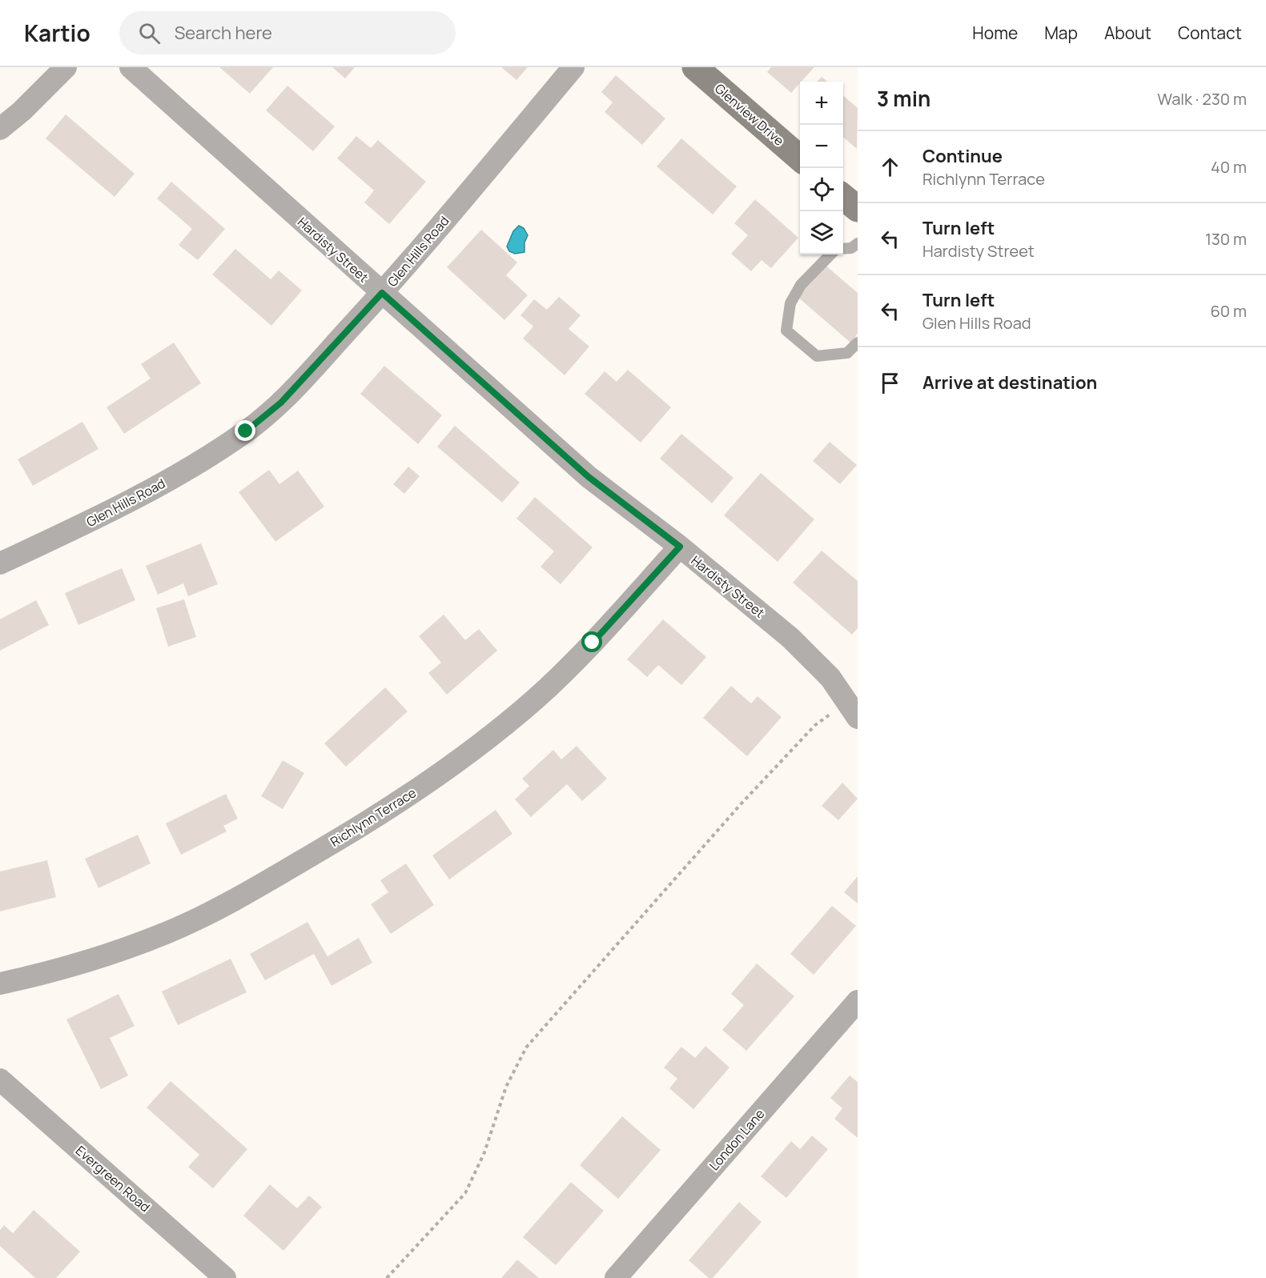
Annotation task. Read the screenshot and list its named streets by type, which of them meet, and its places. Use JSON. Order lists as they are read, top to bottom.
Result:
{
  "streets": {
    "main road": ["Glenview Drive"],
    "street": [
      "Hardisty Street",
      "Glen Hills Road",
      "Richlynn Terrace",
      "London Lane",
      "Evergreen Road"
    ]
  },
  "crossings": [
    ["Hardisty Street", "Glen Hills Road"],
    ["Hardisty Street", "Richlynn Terrace"]
  ],
  "page": {
    "header": "Kartio",
    "search": "Search here",
    "nav": [
      "Home",
      "Map",
      "About",
      "Contact"
    ],
    "heading": ["3 min", "Walk · 230 m"],
    "map_buttons": ["+", "−"],
    "list": [
      ["Continue", "Richlynn Terrace", "40 m"],
      ["Turn left", "Hardisty Street", "130 m"],
      ["Turn left", "Glen Hills Road", "60 m"],
      "Arrive at destination"
    ]
  }
}
